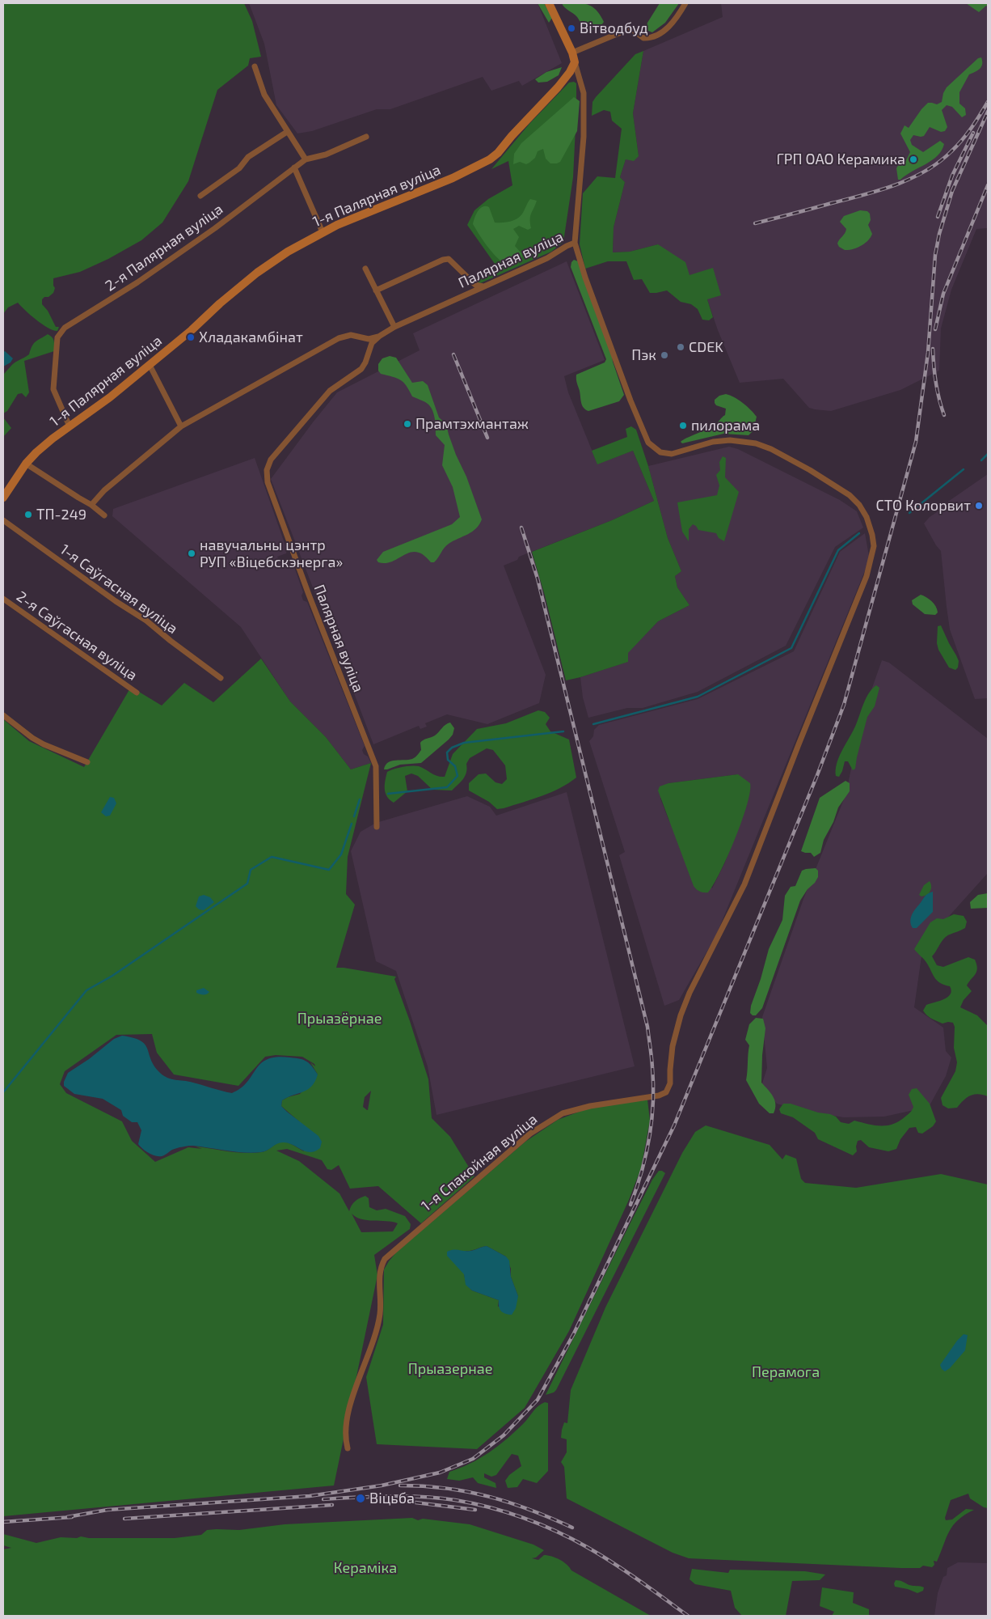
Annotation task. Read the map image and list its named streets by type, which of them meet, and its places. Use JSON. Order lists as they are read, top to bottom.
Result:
{
  "streets": {
    "street": [
      "1-я Палярная вуліца",
      "2-я Палярная вуліца",
      "Палярная вуліца",
      "1-я Саўгасная вуліца",
      "2-я Саўгасная вуліца",
      "1-я Спакойная вуліца"
    ]
  },
  "crossings": [
    ["1-я Палярная вуліца", "2-я Палярная вуліца"],
    ["1-я Палярная вуліца", "Палярная вуліца"],
    ["Палярная вуліца", "1-я Спакойная вуліца"]
  ],
  "parks": [
    "Прыазёрнае",
    "Прыазернае",
    "Перамога",
    "Кераміка"
  ],
  "places": [
    "Вітводбуд",
    "ГРП ОАО Керамика",
    "Хладакамбінат",
    "CDEK",
    "Пэк",
    "Прамтэхмантаж",
    "пилорама",
    "СТО Колорвит",
    "ТП-249",
    "навучальны цэнтр РУП «Віцебскэнерга»",
    "Віцьба"
  ]
}
